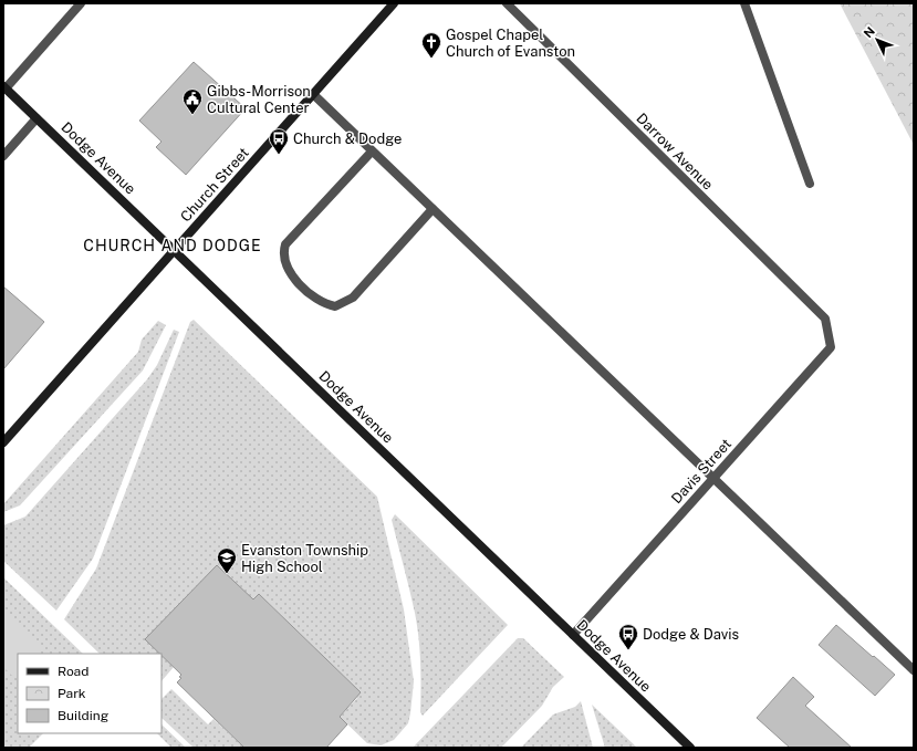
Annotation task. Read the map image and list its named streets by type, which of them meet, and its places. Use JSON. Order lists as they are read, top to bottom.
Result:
{
  "streets": {
    "main road": ["Dodge Avenue", "Church Street"],
    "street": ["Darrow Avenue", "Davis Street"]
  },
  "crossings": [
    ["Darrow Avenue", "Davis Street"],
    ["Dodge Avenue", "Church Street"],
    ["Dodge Avenue", "Davis Street"]
  ],
  "districts": ["CHURCH AND DODGE"],
  "places": {
    "church": ["Gospel Chapel Church of Evanston"],
    "public building": ["Gibbs-Morrison Cultural Center"],
    "bus stop": ["Church & Dodge", "Dodge & Davis"],
    "school or university": ["Evanston Township High School"]
  },
  "legend": ["Road", "Park", "Building"],
  "north": "top left"
}
